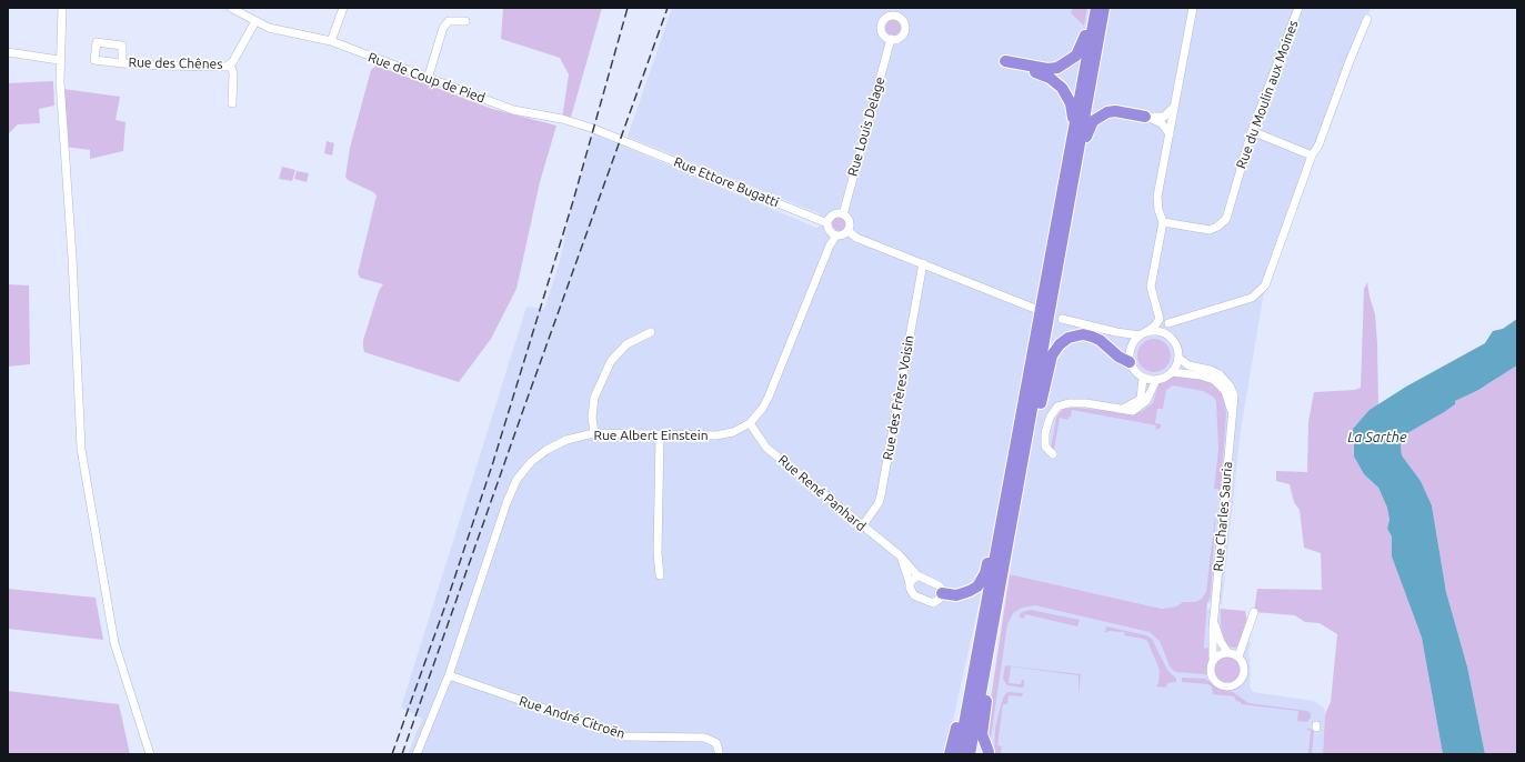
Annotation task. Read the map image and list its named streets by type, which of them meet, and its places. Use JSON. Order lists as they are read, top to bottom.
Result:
{
  "streets": {
    "street": [
      "Rue des Chênes",
      "Rue de Coup de Pied",
      "Rue du Moulin aux Moines",
      "Rue Louis Delage",
      "Rue Ettore Bugatti",
      "Rue des Frères Voisin",
      "Rue Albert Einstein",
      "Rue René Panhard",
      "Rue Charles Sauria",
      "Rue André Citroën"
    ]
  },
  "crossings": [
    ["Rue des Chênes", "Rue de Coup de Pied"],
    ["Rue de Coup de Pied", "Rue Ettore Bugatti"],
    ["Rue Louis Delage", "Rue Ettore Bugatti"],
    ["Rue Louis Delage", "Rue Albert Einstein"],
    ["Rue Ettore Bugatti", "Rue Albert Einstein"],
    ["Rue des Frères Voisin", "Rue René Panhard"],
    ["Rue Albert Einstein", "Rue René Panhard"],
    ["Rue Albert Einstein", "Rue André Citroën"]
  ],
  "water": ["La Sarthe"]
}
